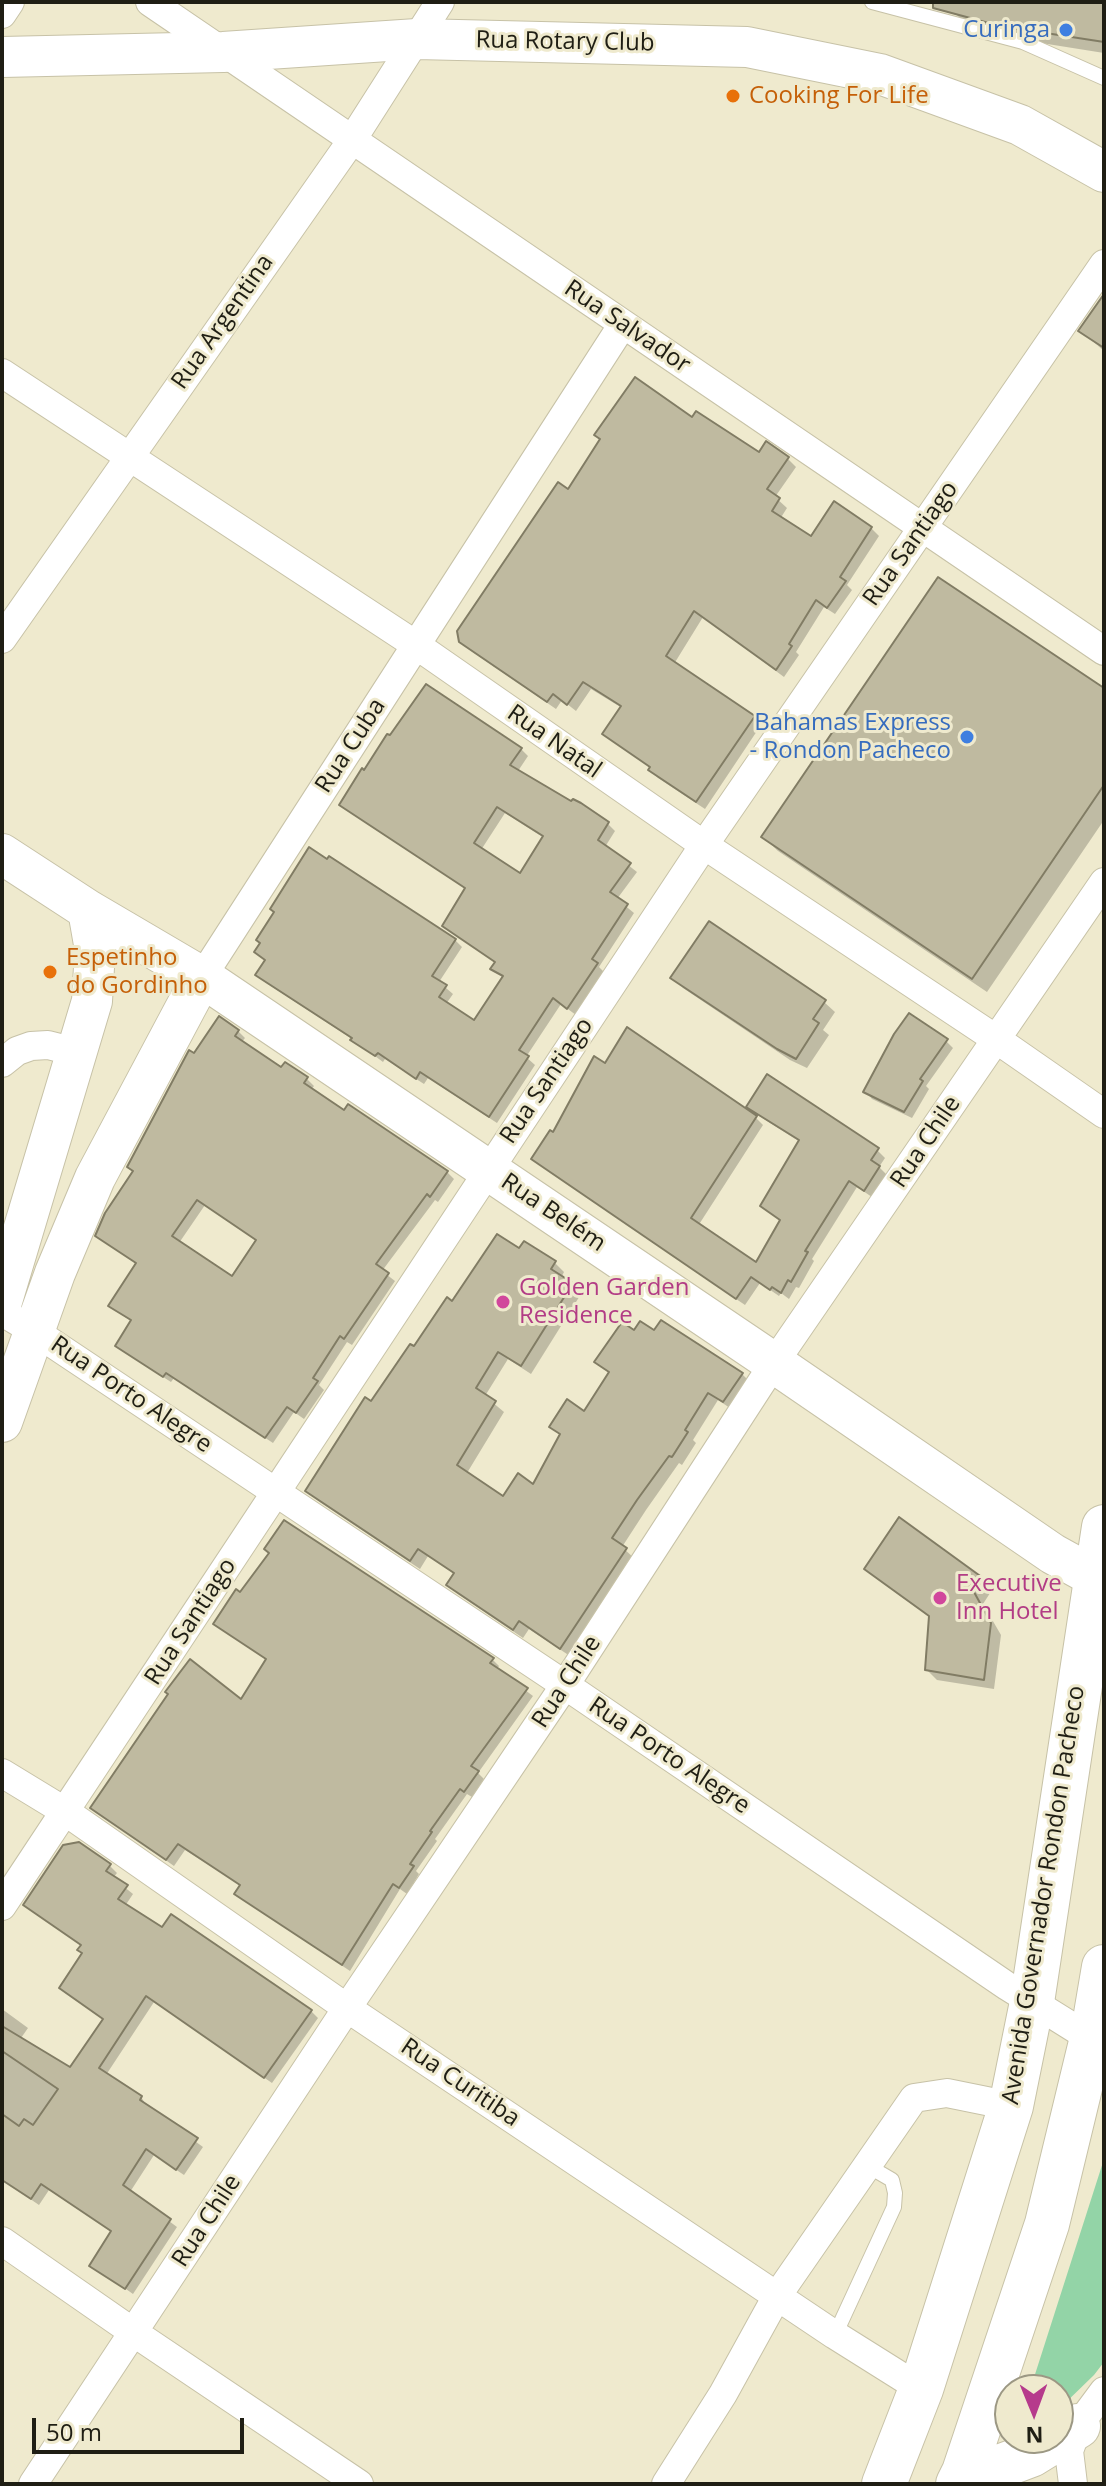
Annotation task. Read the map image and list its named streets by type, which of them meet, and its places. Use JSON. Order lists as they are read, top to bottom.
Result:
{
  "streets": {
    "main road": ["Avenida Governador Rondon Pacheco"],
    "street": [
      "Rua Rotary Club",
      "Rua Argentina",
      "Rua Salvador",
      "Rua Santiago",
      "Rua Natal",
      "Rua Cuba",
      "Rua Chile",
      "Rua Belém",
      "Rua Porto Alegre",
      "Rua Curitiba"
    ]
  },
  "crossings": [
    ["Rua Rotary Club", "Rua Argentina"],
    ["Rua Rotary Club", "Rua Salvador"],
    ["Rua Argentina", "Rua Salvador"],
    ["Rua Argentina", "Rua Natal"],
    ["Rua Salvador", "Rua Santiago"],
    ["Rua Salvador", "Rua Cuba"],
    ["Rua Santiago", "Rua Natal"],
    ["Rua Santiago", "Rua Belém"],
    ["Rua Santiago", "Rua Porto Alegre"],
    ["Rua Santiago", "Rua Curitiba"],
    ["Rua Natal", "Rua Cuba"],
    ["Rua Natal", "Rua Chile"],
    ["Rua Cuba", "Rua Belém"],
    ["Rua Cuba", "Rua Porto Alegre"],
    ["Rua Chile", "Rua Belém"],
    ["Rua Chile", "Rua Porto Alegre"],
    ["Rua Chile", "Rua Curitiba"],
    ["Rua Belém", "Avenida Governador Rondon Pacheco"],
    ["Rua Porto Alegre", "Avenida Governador Rondon Pacheco"],
    ["Avenida Governador Rondon Pacheco", "Rua Curitiba"]
  ],
  "places": [
    "Curinga",
    "Cooking For Life",
    "Bahamas Express - Rondon Pacheco",
    "Espetinho do Gordinho",
    "Golden Garden Residence",
    "Executive Inn Hotel"
  ],
  "scale_bar": "50 m",
  "north": "bottom"
}
